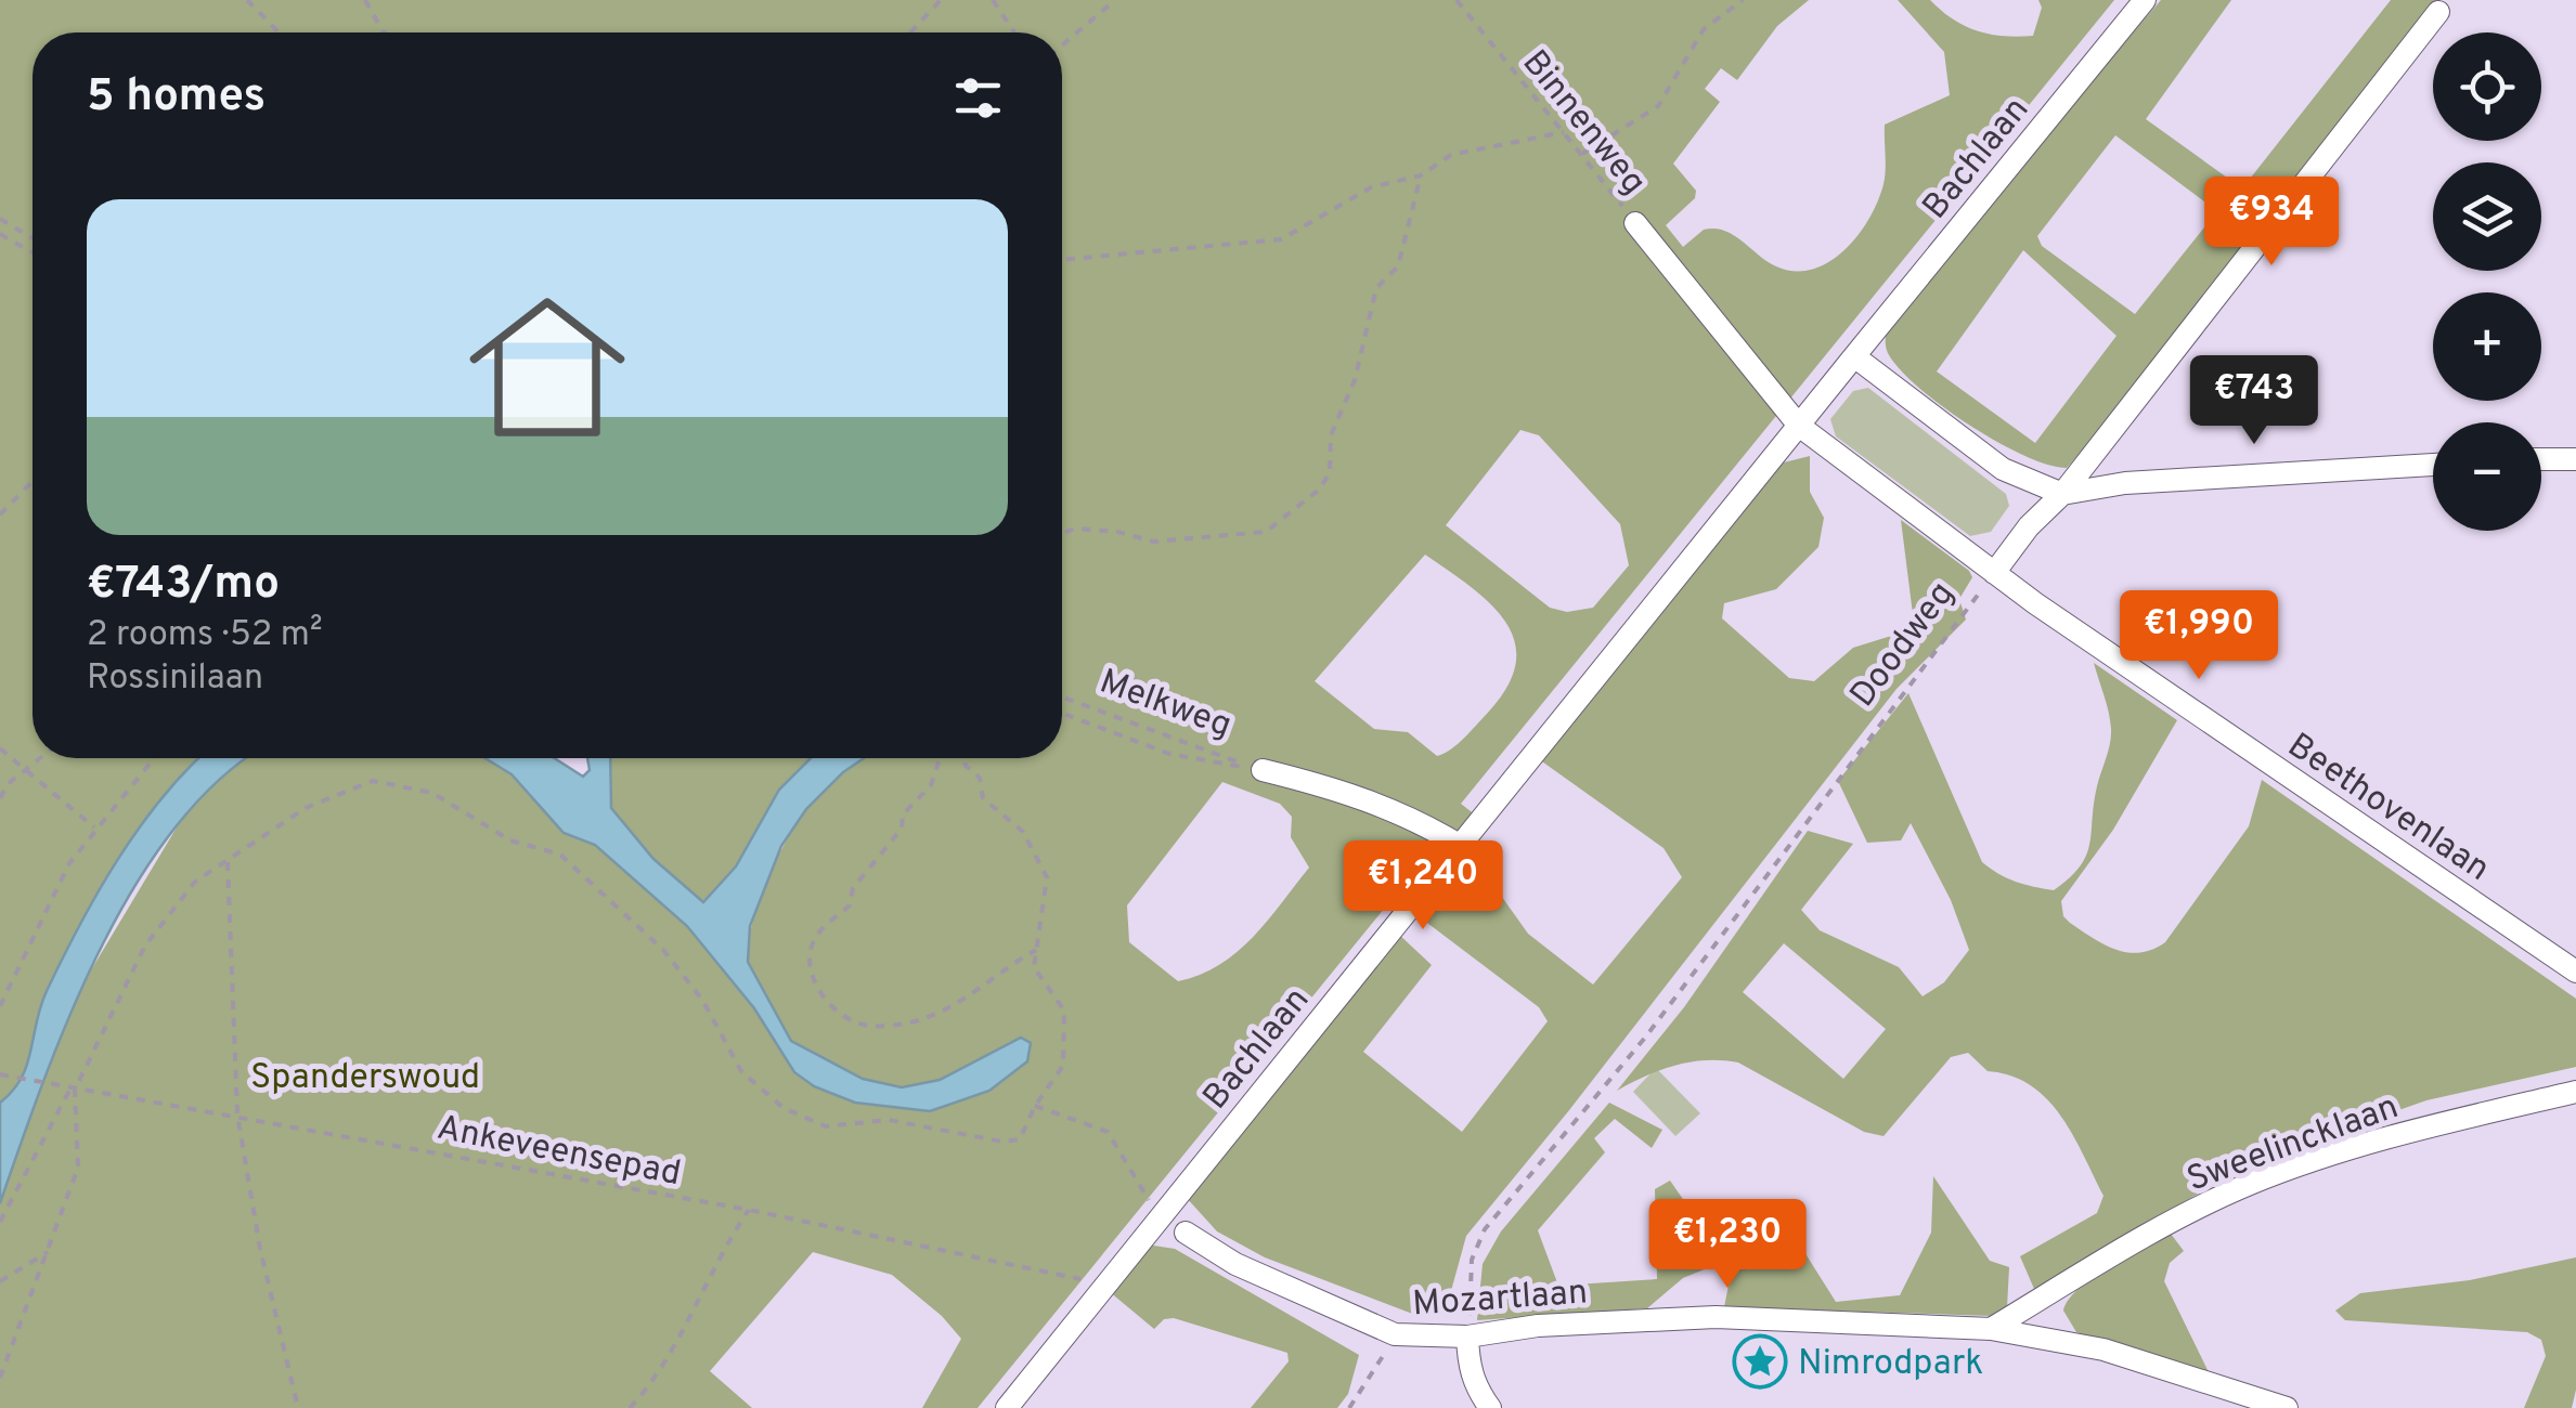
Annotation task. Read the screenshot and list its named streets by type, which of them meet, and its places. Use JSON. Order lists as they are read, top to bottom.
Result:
{
  "streets": {
    "street": [
      "Bachlaan",
      "Doodweg",
      "Melkweg",
      "Beethovenlaan",
      "Sweelincklaan",
      "Mozartlaan"
    ],
    "path": ["Binnenweg", "Ankeveensepad"]
  },
  "crossings": [
    ["Binnenweg", "Beethovenlaan"],
    ["Bachlaan", "Melkweg"],
    ["Bachlaan", "Beethovenlaan"],
    ["Bachlaan", "Ankeveensepad"],
    ["Doodweg", "Beethovenlaan"],
    ["Doodweg", "Mozartlaan"],
    ["Sweelincklaan", "Mozartlaan"]
  ],
  "parks": ["Spanderswoud"],
  "places": {
    "place": ["Nimrodpark"]
  },
  "page": {
    "map_buttons": ["+", "−"],
    "heading": "5 homes",
    "list": [
      {
        "name": "€743/mo",
        "note": "2 rooms · 52 m² · Rossinilaan"
      }
    ],
    "price": [
      "€934",
      "€743",
      "€1,990",
      "€1,240",
      "€1,230"
    ]
  }
}
